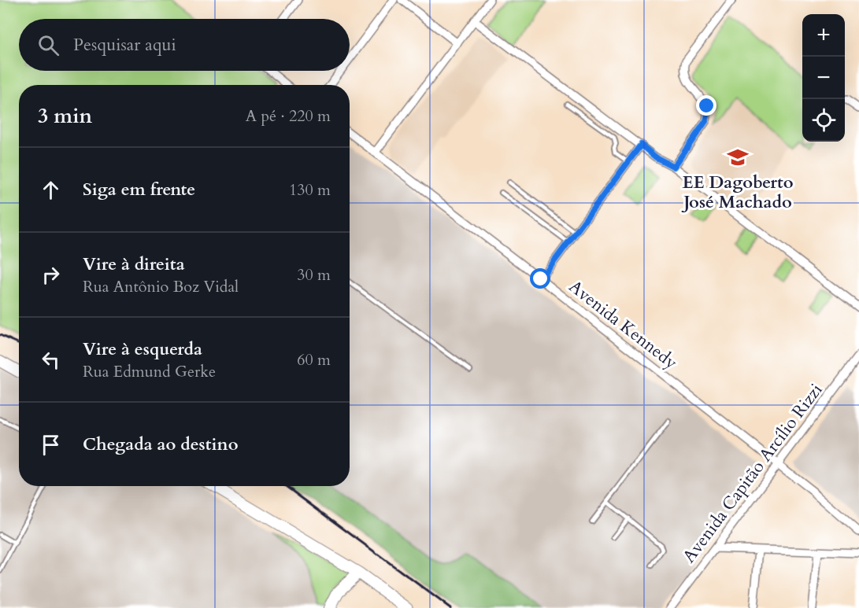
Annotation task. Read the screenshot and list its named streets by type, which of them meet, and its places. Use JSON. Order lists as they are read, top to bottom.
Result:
{
  "streets": {
    "street": ["Avenida Kennedy", "Avenida Capitão Arcílio Rizzi"]
  },
  "crossings": [
    ["Avenida Kennedy", "Avenida Capitão Arcílio Rizzi"]
  ],
  "places": {
    "school or university": ["EE Dagoberto José Machado"]
  },
  "page": {
    "map_buttons": ["+", "−"],
    "search": "Pesquisar aqui",
    "heading": ["3 min", "A pé · 220 m"],
    "list": [
      ["Siga em frente", "130 m"],
      ["Vire à direita", "Rua Antônio Boz Vidal", "30 m"],
      ["Vire à esquerda", "Rua Edmund Gerke", "60 m"],
      "Chegada ao destino"
    ]
  }
}
